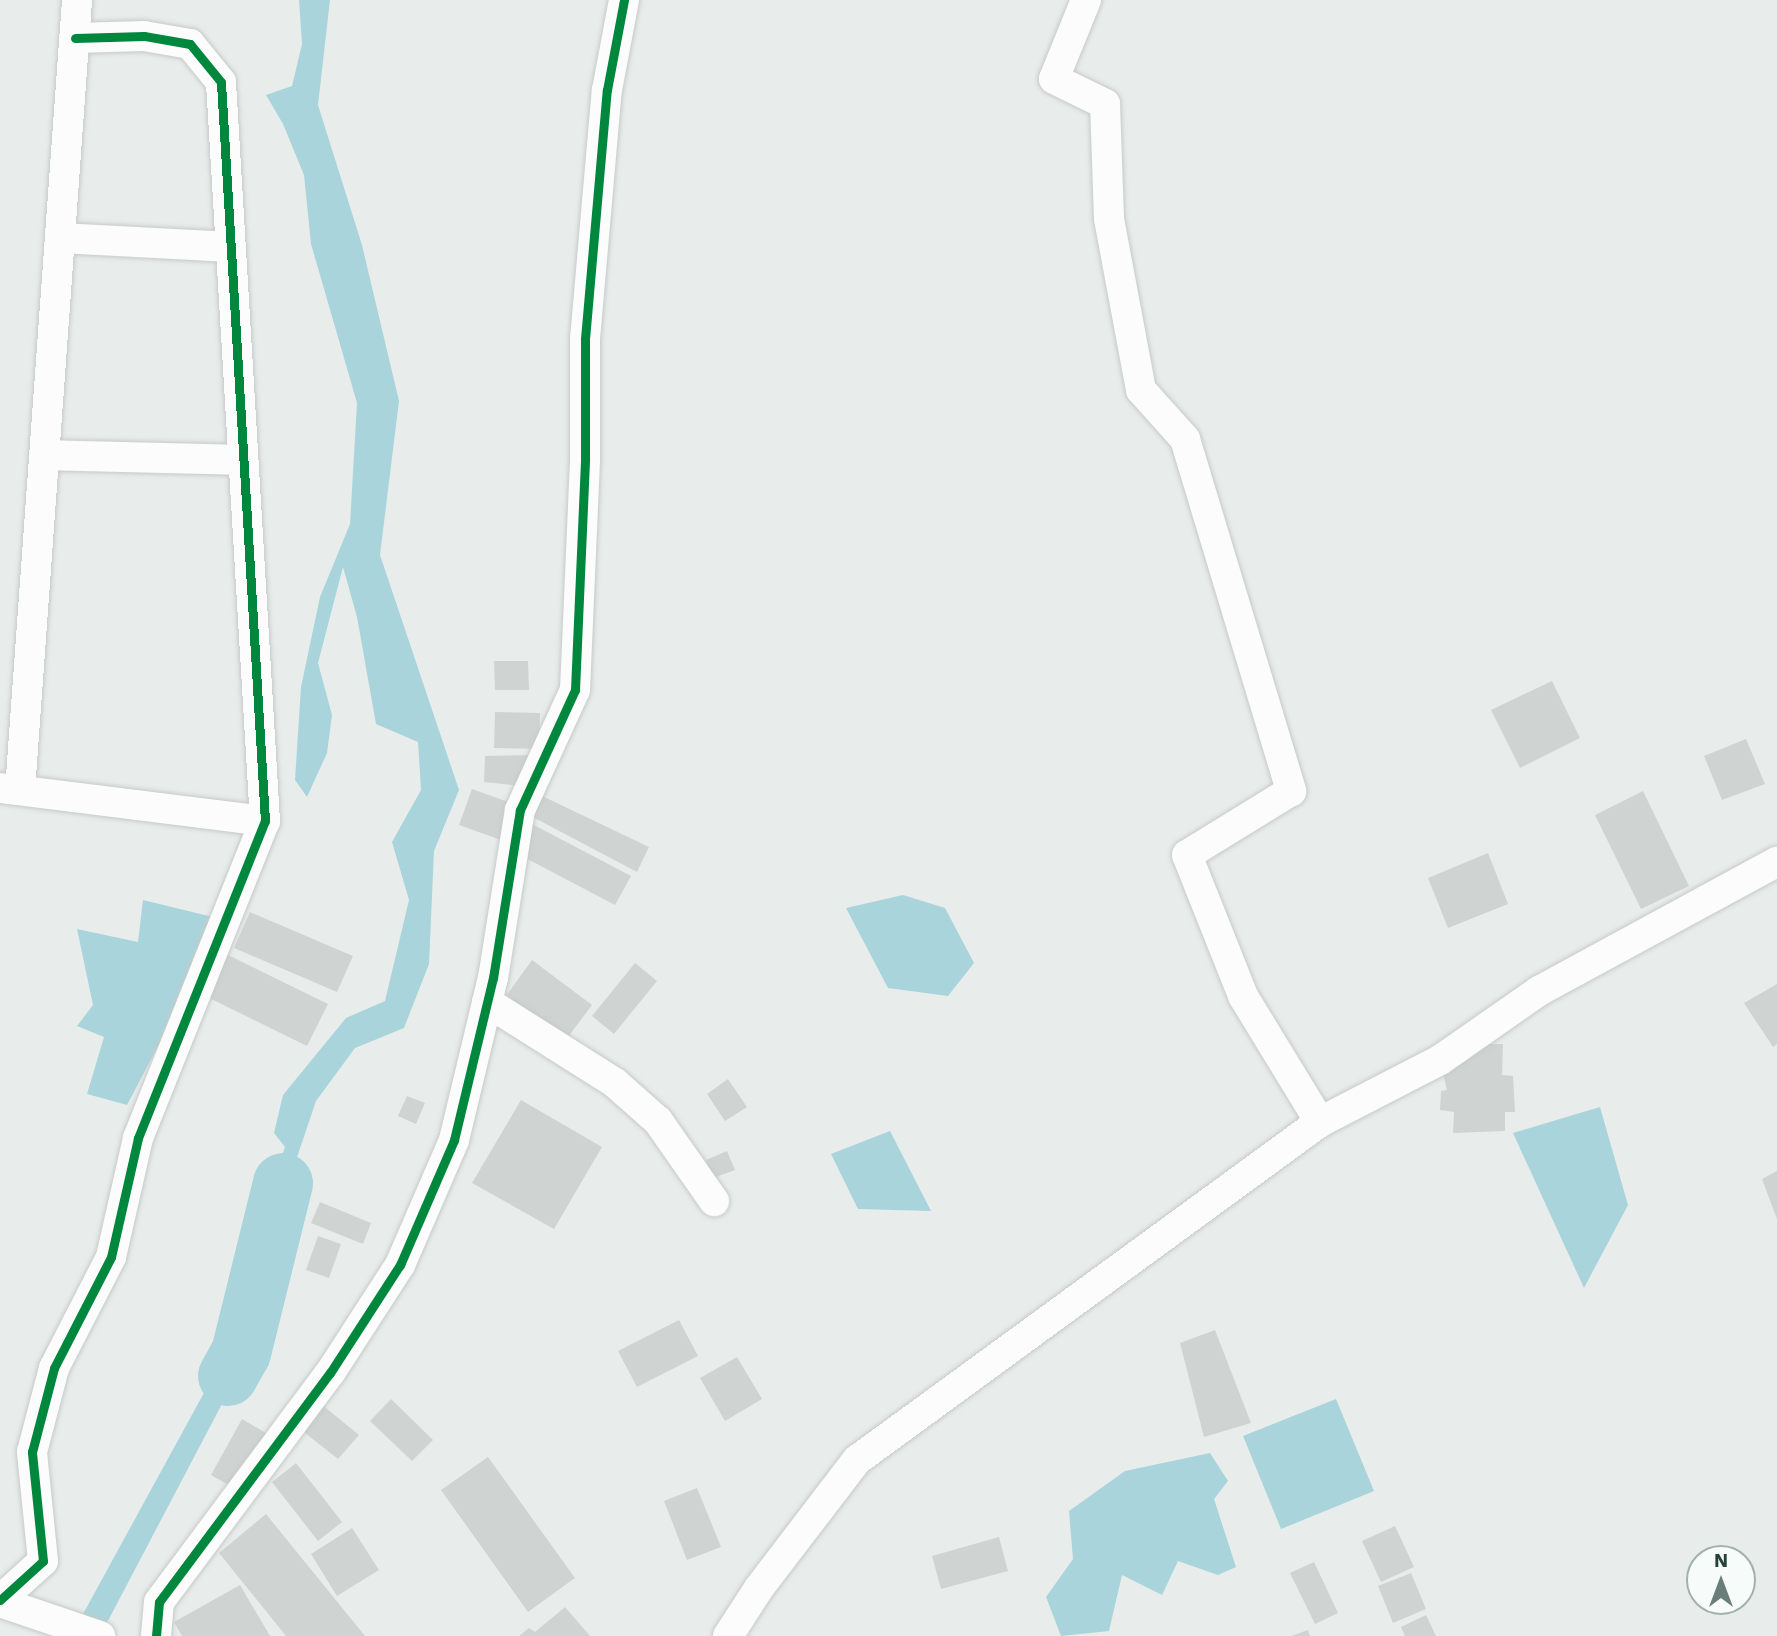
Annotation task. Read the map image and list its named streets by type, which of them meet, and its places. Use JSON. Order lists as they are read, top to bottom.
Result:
{
  "north": "top"
}
